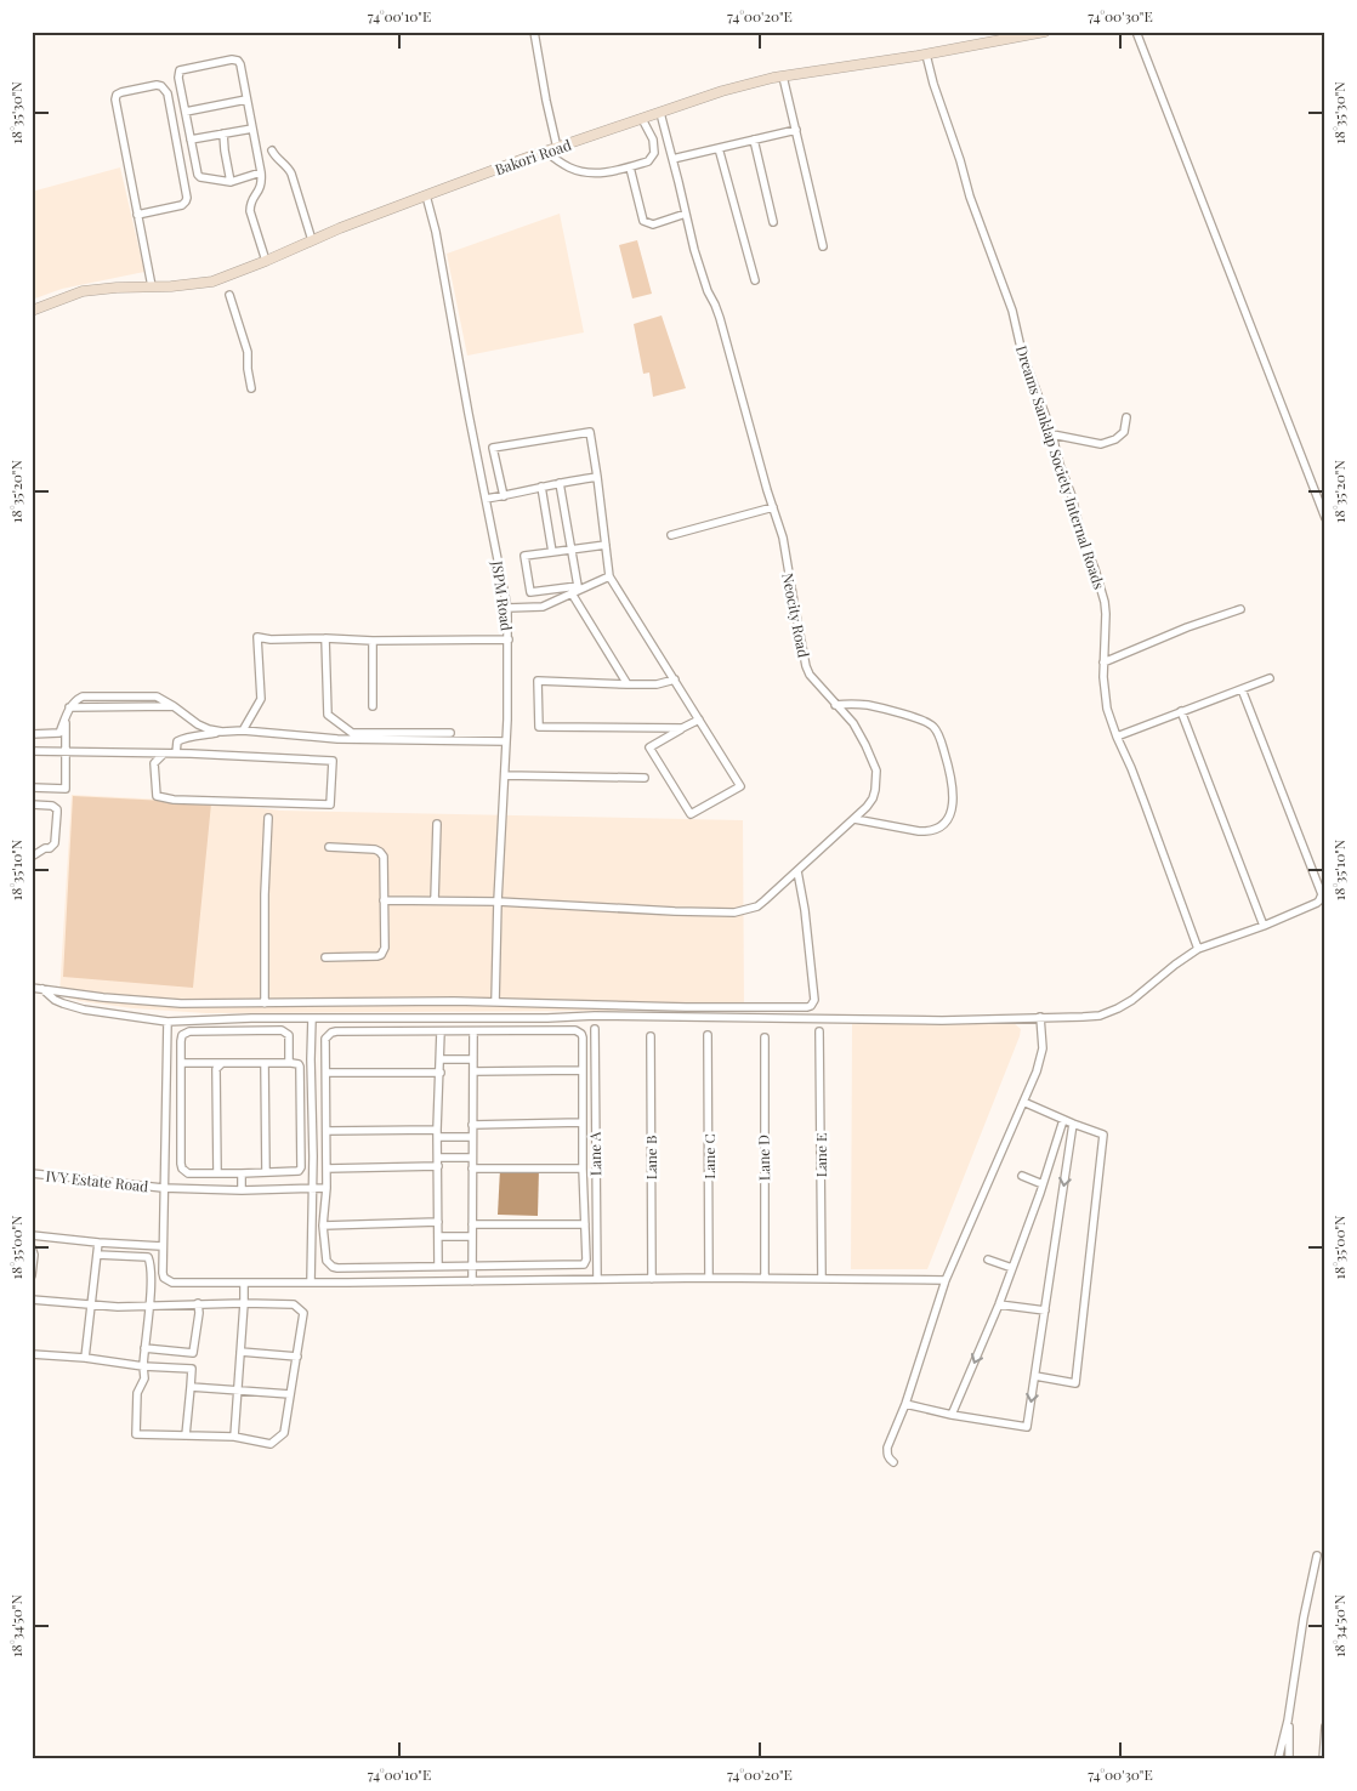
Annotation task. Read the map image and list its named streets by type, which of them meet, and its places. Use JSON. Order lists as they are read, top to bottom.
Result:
{
  "streets": {
    "street": [
      "Bakori Road",
      "Dreams Sanklap Society Internal Roads",
      "JSPM Road",
      "Neocity Road",
      "Lane A",
      "Lane E",
      "Lane C",
      "Lane B",
      "Lane D",
      "IVY Estate Road"
    ]
  },
  "crossings": [
    ["Bakori Road", "Dreams Sanklap Society Internal Roads"],
    ["Bakori Road", "JSPM Road"],
    ["Bakori Road", "Neocity Road"],
    ["JSPM Road", "Neocity Road"]
  ],
  "coordinates": [
    "74°00'10\"E",
    "74°00'20\"E",
    "74°00'30\"E",
    "18°35'30\"N",
    "18°35'20\"N",
    "18°35'10\"N",
    "18°35'00\"N",
    "18°34'50\"N"
  ]
}
